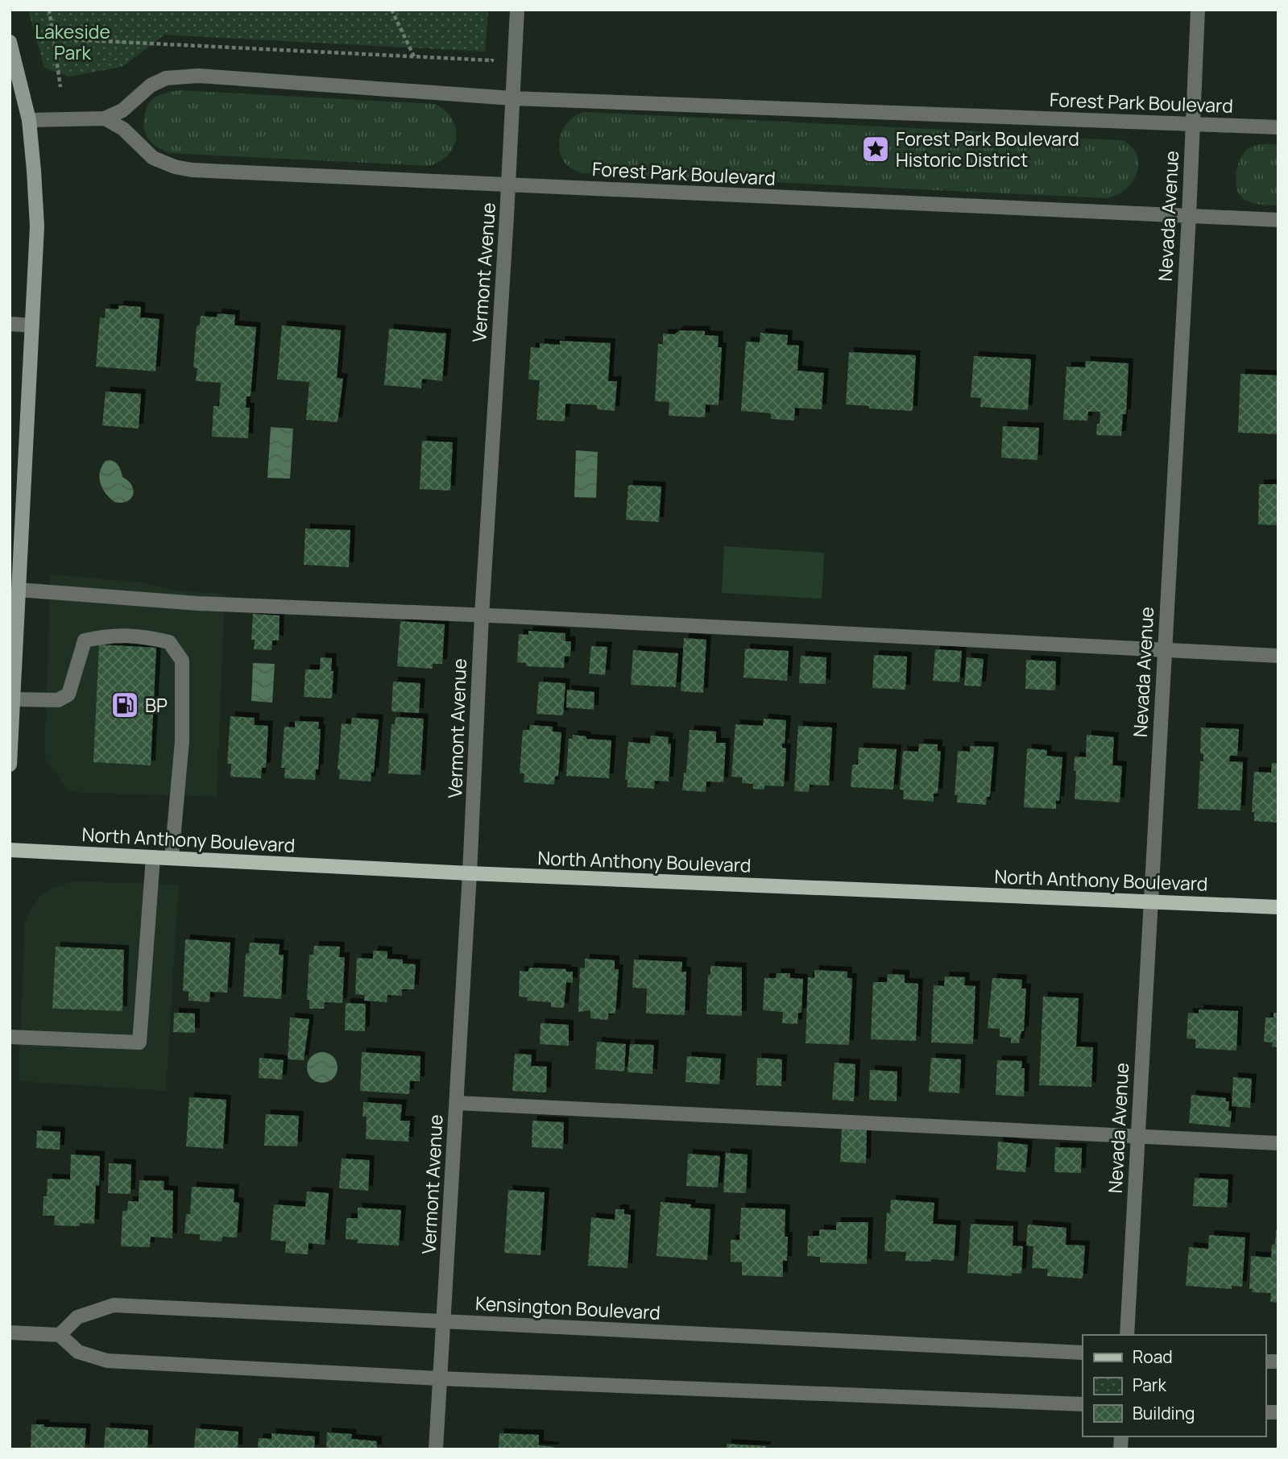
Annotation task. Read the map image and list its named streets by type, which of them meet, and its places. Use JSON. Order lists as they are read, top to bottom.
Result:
{
  "streets": {
    "main road": ["North Anthony Boulevard"],
    "street": [
      "Forest Park Boulevard",
      "Nevada Avenue",
      "Vermont Avenue",
      "Kensington Boulevard"
    ]
  },
  "crossings": [
    ["Forest Park Boulevard", "Nevada Avenue"],
    ["Forest Park Boulevard", "Vermont Avenue"],
    ["Nevada Avenue", "North Anthony Boulevard"],
    ["Vermont Avenue", "North Anthony Boulevard"],
    ["Vermont Avenue", "Kensington Boulevard"]
  ],
  "parks": ["Lakeside Park"],
  "places": {
    "place": ["Forest Park Boulevard Historic District"],
    "fuel station": ["BP"]
  },
  "legend": ["Road", "Park", "Building"]
}
